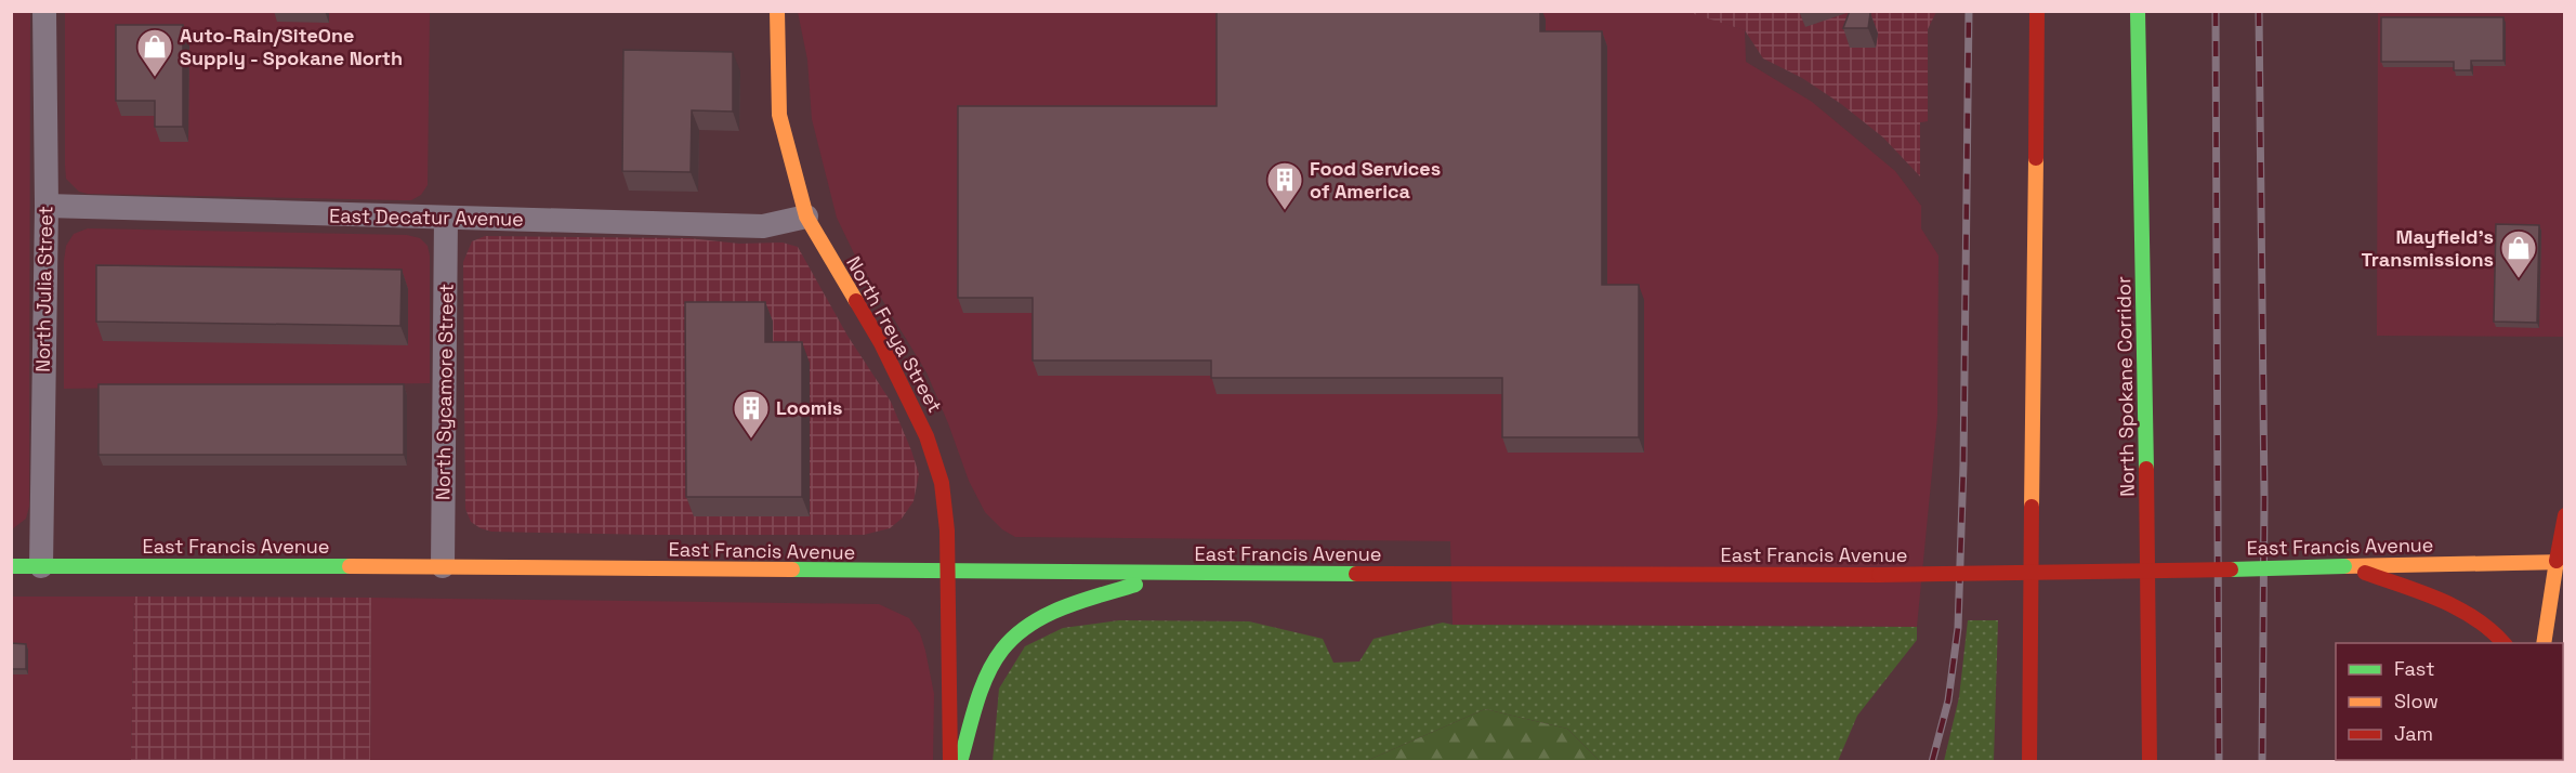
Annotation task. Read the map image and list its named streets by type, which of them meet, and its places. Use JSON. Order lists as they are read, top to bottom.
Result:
{
  "streets": {
    "main road": ["North Freya Street", "North Spokane Corridor", "East Francis Avenue"],
    "street": ["East Decatur Avenue", "North Julia Street", "North Sycamore Street"]
  },
  "crossings": [
    ["East Decatur Avenue", "North Julia Street"],
    ["East Decatur Avenue", "North Freya Street"],
    ["East Decatur Avenue", "North Sycamore Street"],
    ["North Julia Street", "East Francis Avenue"],
    ["North Freya Street", "East Francis Avenue"],
    ["North Sycamore Street", "East Francis Avenue"]
  ],
  "places": {
    "shop": ["Auto-Rain/SiteOne Supply - Spokane North", "Mayfield's Transmissions"],
    "building": ["Food Services of America", "Loomis"]
  },
  "legend": ["Fast", "Slow", "Jam"]
}
